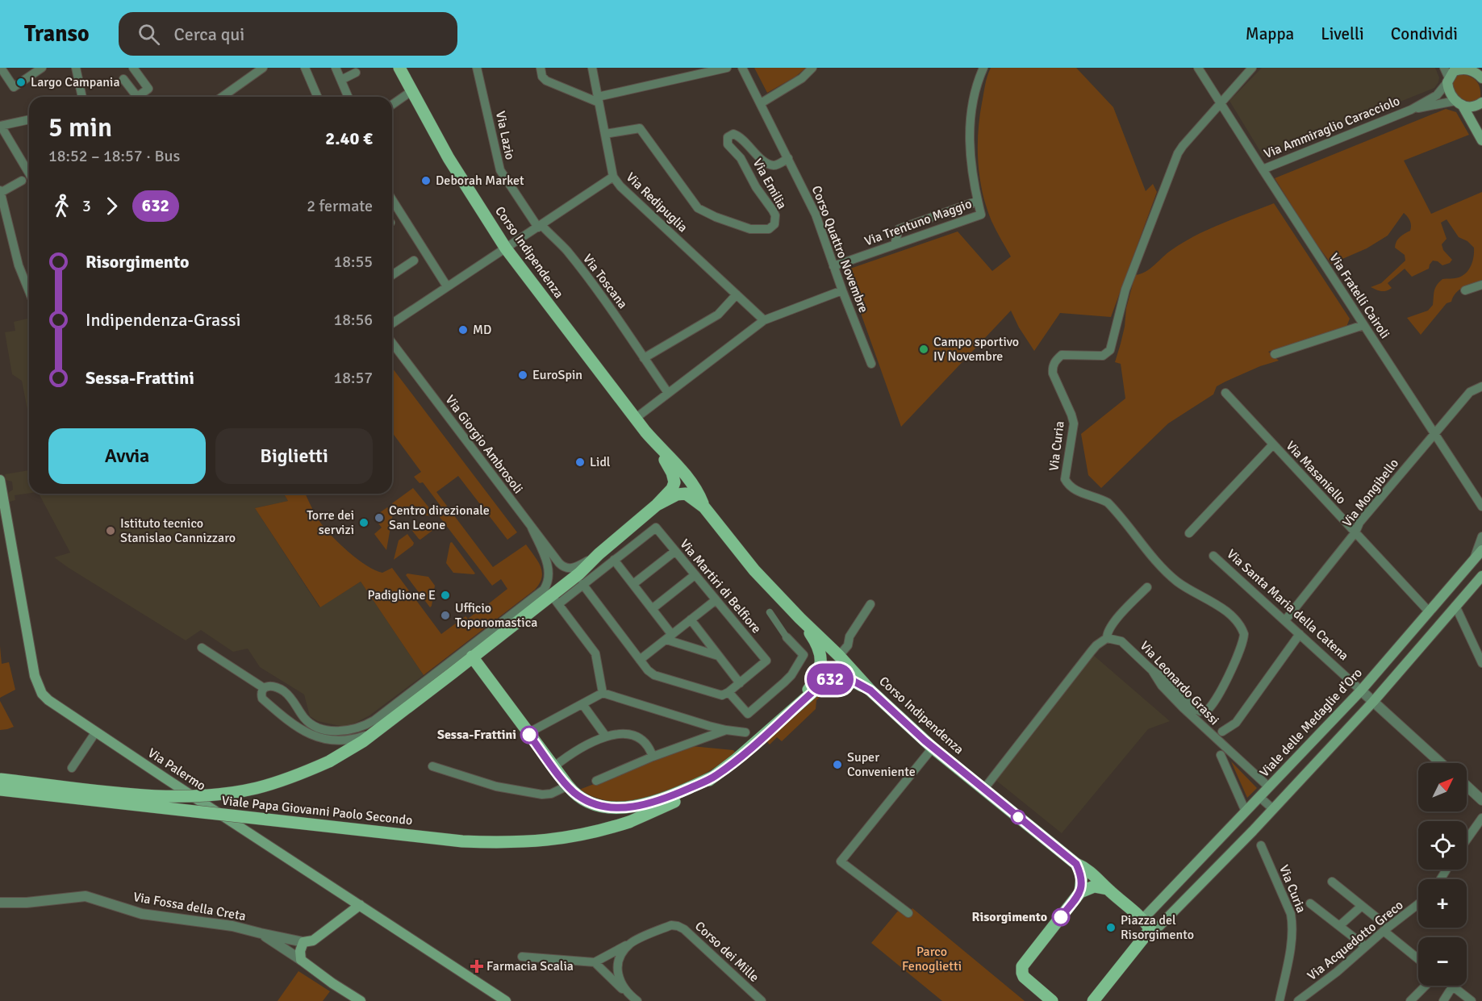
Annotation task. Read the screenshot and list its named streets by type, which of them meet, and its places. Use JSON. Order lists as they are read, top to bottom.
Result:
{
  "streets": {
    "main road": [
      "Corso Indipendenza",
      "Viale delle Medaglie d'Oro",
      "Via Palermo",
      "Viale Papa Giovanni Paolo Secondo"
    ],
    "street": [
      "Via Ammiraglio Caracciolo",
      "Via Lazio",
      "Via Emilia",
      "Via Redipuglia",
      "Via Trentuno Maggio",
      "Corso Quattro Novembre",
      "Via Toscana",
      "Via Fratelli Cairoli",
      "Via Giorgio Ambrosoli",
      "Via Curia",
      "Via Masaniello",
      "Via Mongibello",
      "Via Martiri di Belfiore",
      "Via Santa Maria della Catena",
      "Via Leonardo Grassi",
      "Via Fossa della Creta",
      "Via Acquedotto Greco",
      "Corso dei Mille"
    ]
  },
  "crossings": [
    ["Via Ammiraglio Caracciolo", "Via Fratelli Cairoli"],
    ["Via Lazio", "Via Toscana"],
    ["Via Emilia", "Via Redipuglia"],
    ["Via Emilia", "Corso Quattro Novembre"],
    ["Via Trentuno Maggio", "Corso Quattro Novembre"],
    ["Corso Indipendenza", "Viale delle Medaglie d'Oro"],
    ["Via Fratelli Cairoli", "Via Curia"],
    ["Via Fratelli Cairoli", "Via Mongibello"],
    ["Via Curia", "Via Leonardo Grassi"],
    ["Via Masaniello", "Via Mongibello"],
    ["Via Masaniello", "Viale delle Medaglie d'Oro"],
    ["Via Mongibello", "Via Santa Maria della Catena"],
    ["Via Santa Maria della Catena", "Viale delle Medaglie d'Oro"],
    ["Via Leonardo Grassi", "Viale delle Medaglie d'Oro"]
  ],
  "parks": ["Parco Fenoglietti"],
  "places": {
    "other": [
      "Largo Campania",
      "Deborah Market",
      "MD",
      "Campo sportivo IV Novembre",
      "EuroSpin",
      "Lidl",
      "Centro direzionale San Leone",
      "Torre dei servizi",
      "Istituto tecnico Stanislao Cannizzaro",
      "Padiglione E",
      "Ufficio Toponomastica",
      "Sessa-Frattini",
      "Super Conveniente",
      "Risorgimento",
      "Piazza del Risorgimento"
    ],
    "health": ["Farmacia Scalia"]
  },
  "lines": ["bus line 632"],
  "north": "top right",
  "page": {
    "header": "Transo",
    "search": "Cerca qui",
    "nav": ["Mappa", "Livelli", "Condividi"],
    "on_map": "632",
    "heading": ["5 min", "18:52 – 18:57 · Bus", "2.40 €"],
    "legs": ["3", "632", "2 fermate"],
    "list": [
      {
        "name": "Risorgimento",
        "value": "18:55"
      },
      {
        "name": "Indipendenza-Grassi",
        "value": "18:56"
      },
      {
        "name": "Sessa-Frattini",
        "value": "18:57"
      }
    ],
    "buttons": ["Avvia", "Biglietti"],
    "map_buttons": ["+", "−"]
  }
}
